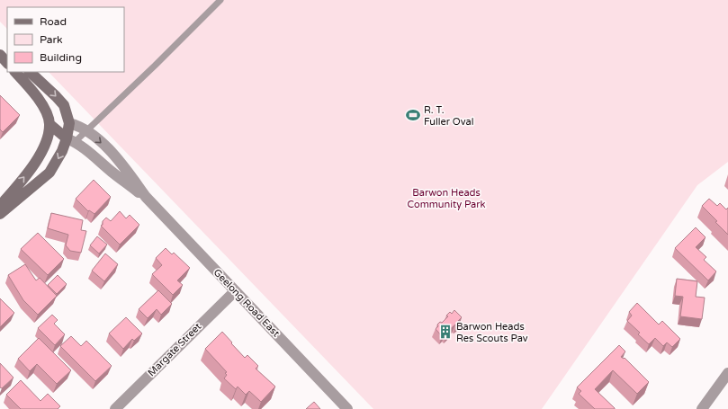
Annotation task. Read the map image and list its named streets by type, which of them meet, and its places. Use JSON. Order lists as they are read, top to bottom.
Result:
{
  "streets": {
    "street": ["Geelong Road East", "Margate Street"]
  },
  "crossings": [
    ["Geelong Road East", "Margate Street"]
  ],
  "parks": ["Barwon Heads Community Park"],
  "places": {
    "sports": ["R. T. Fuller Oval"],
    "building": ["Barwon Heads Res Scouts Pav"]
  },
  "legend": ["Road", "Park", "Building"]
}
